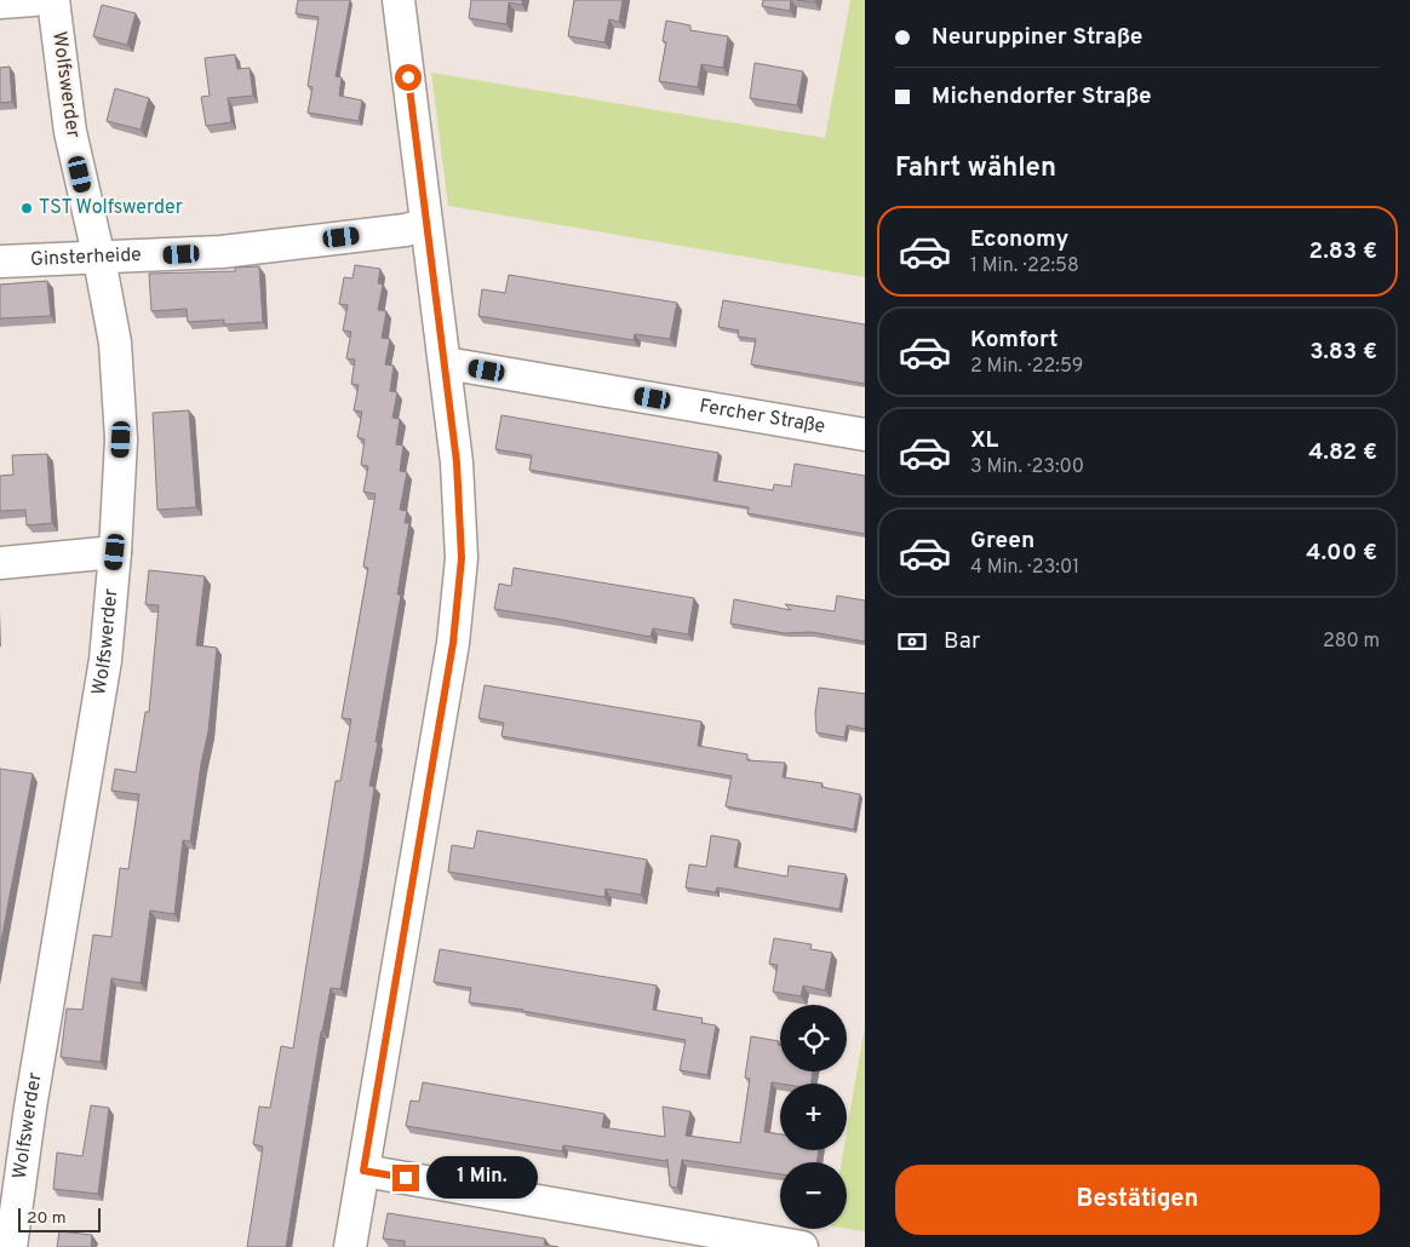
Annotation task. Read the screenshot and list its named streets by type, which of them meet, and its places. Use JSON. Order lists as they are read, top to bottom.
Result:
{
  "streets": {
    "street": ["Wolfswerder", "Ginsterheide", "Fercher Straße"]
  },
  "crossings": [
    ["Wolfswerder", "Ginsterheide"]
  ],
  "places": ["TST Wolfswerder"],
  "scale_bar": "20 m",
  "page": {
    "banner": ["Neuruppiner Straße", "Michendorfer Straße"],
    "heading": "Fahrt wählen",
    "list": [
      {
        "name": "Economy",
        "note": "1 Min. · 22:58",
        "value": "2.83 €"
      },
      {
        "name": "Komfort",
        "note": "2 Min. · 22:59",
        "value": "3.83 €"
      },
      {
        "name": "XL",
        "note": "3 Min. · 23:00",
        "value": "4.82 €"
      },
      {
        "name": "Green",
        "note": "4 Min. · 23:01",
        "value": "4.00 €"
      }
    ],
    "pay": ["Bar", "280 m"],
    "map_buttons": ["+", "−"],
    "buttons": "Bestätigen",
    "bubble": "1 Min.",
    "scale": "20 m"
  }
}
